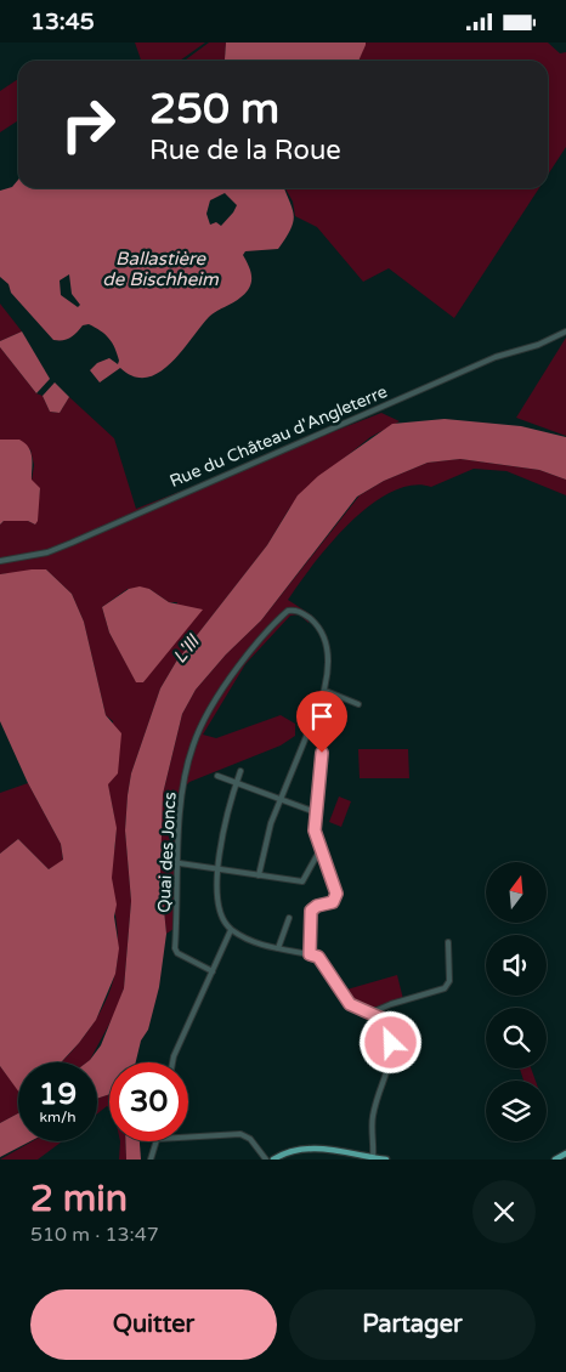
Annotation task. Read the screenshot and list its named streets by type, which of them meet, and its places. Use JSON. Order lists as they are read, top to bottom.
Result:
{
  "streets": {
    "street": ["Rue du Château d'Angleterre", "Quai des Joncs"]
  },
  "water": ["Ballastière de Bischheim", "L'Ill"],
  "north": "top",
  "page": {
    "status": "13:45",
    "turn": ["250 m", "Rue de la Roue"],
    "speed": "19 km/h",
    "limit": "30",
    "heading": ["2 min", "510 m · 13:47"],
    "buttons": ["Quitter", "Partager"]
  }
}
